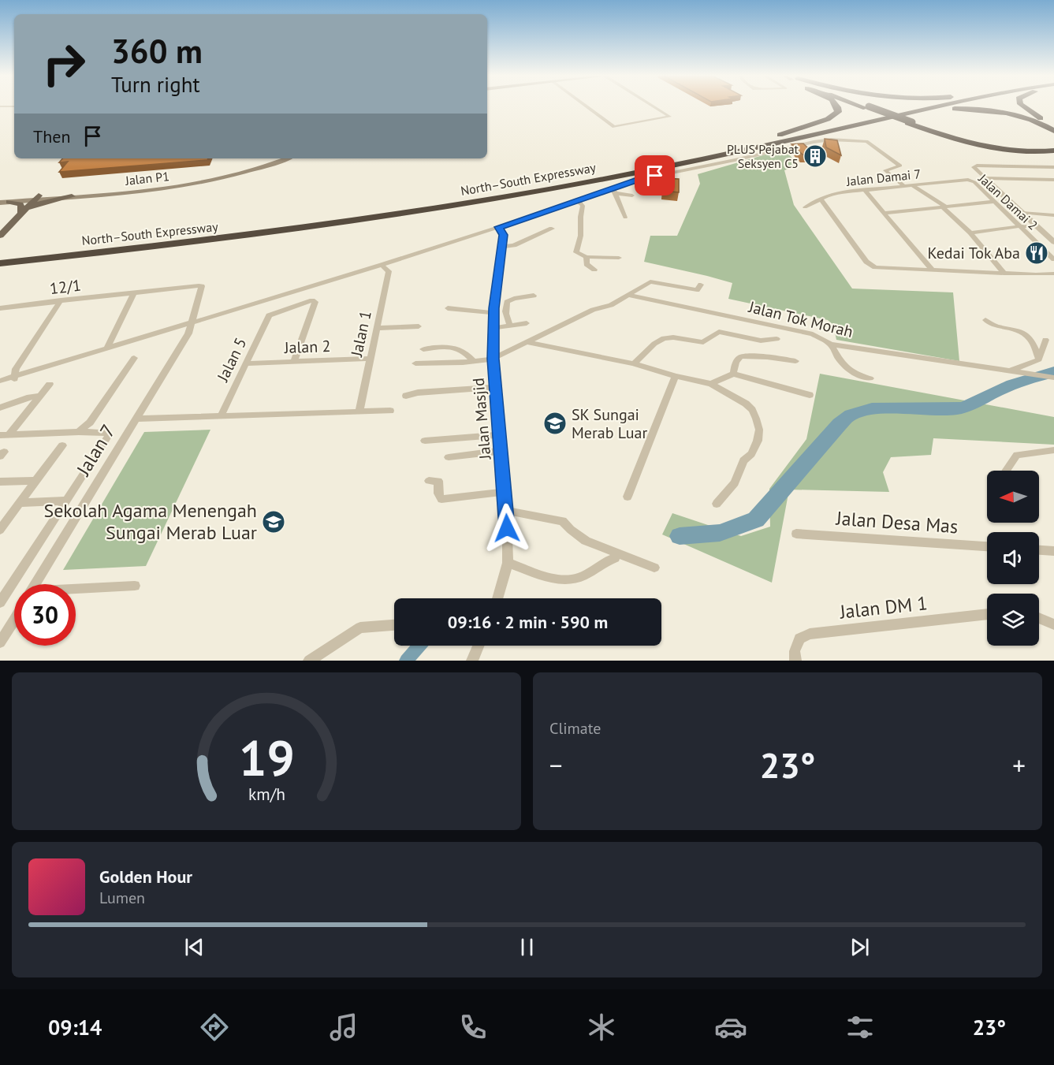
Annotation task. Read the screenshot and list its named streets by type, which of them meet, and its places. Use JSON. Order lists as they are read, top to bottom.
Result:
{
  "streets": {
    "highway": ["North–South Expressway"],
    "main road": ["Jalan P1"],
    "street": [
      "Jalan Damai 7",
      "Jalan Damai 2",
      "12/1",
      "Jalan Tok Morah",
      "Jalan 1",
      "Jalan 2",
      "Jalan 5",
      "Jalan Masjid",
      "Jalan 7",
      "Jalan Desa Mas",
      "Jalan DM 1"
    ]
  },
  "crossings": [
    ["Jalan Damai 7", "Jalan Damai 2"],
    ["12/1", "Jalan 7"],
    ["Jalan 1", "Jalan 2"],
    ["Jalan 2", "Jalan 5"]
  ],
  "places": {
    "building": ["PLUS Pejabat Seksyen C5"],
    "restaurant": ["Kedai Tok Aba"],
    "school or university": ["SK Sungai Merab Luar", "Sekolah Agama Menengah Sungai Merab Luar"]
  },
  "north": "left",
  "page": {
    "turn": ["360 m", "Turn right"],
    "then": "Then",
    "limit": "30",
    "trip": "09:16 · 2 min · 590 m",
    "tile": "Climate",
    "heat": ["−", "23°", "+"],
    "song": ["Golden Hour", "Lumen"],
    "tabs": ["09:14", "23°"],
    "gauge": ["19", "km/h"]
  }
}
